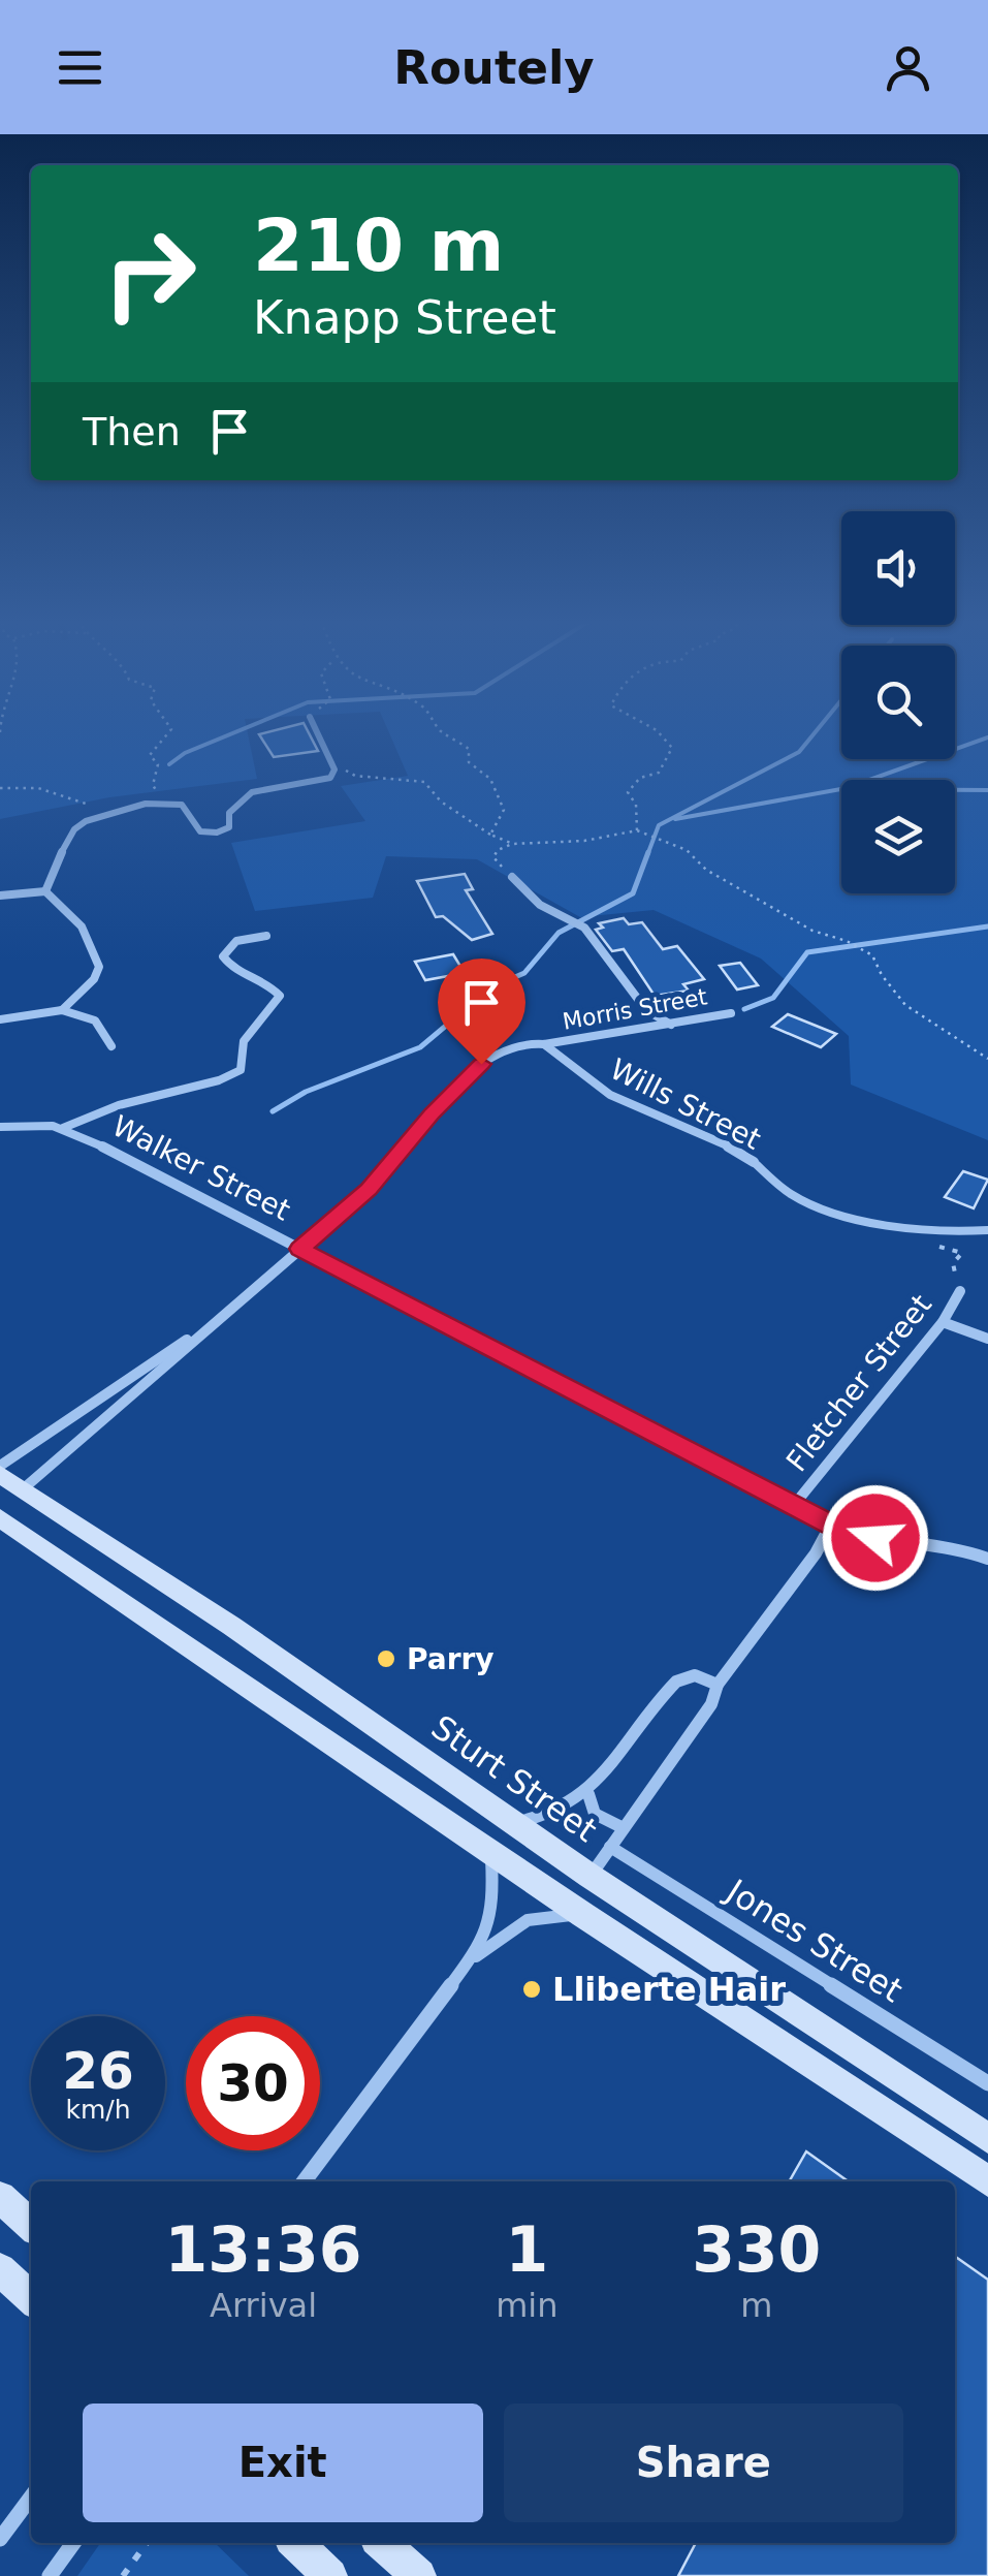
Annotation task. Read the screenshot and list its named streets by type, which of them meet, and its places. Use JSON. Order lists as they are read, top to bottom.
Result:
{
  "streets": {
    "main road": ["Sturt Street"],
    "street": [
      "Morris Street",
      "Wills Street",
      "Walker Street",
      "Fletcher Street",
      "Jones Street"
    ]
  },
  "crossings": [
    ["Morris Street", "Wills Street"],
    ["Morris Street", "Walker Street"],
    ["Walker Street", "Fletcher Street"]
  ],
  "places": ["Parry", "Lliberte Hair"],
  "page": {
    "header": "Routely",
    "turn": ["210 m", "Knapp Street"],
    "then": "Then",
    "speed": "26 km/h",
    "limit": "30",
    "eta": [
      "13:36",
      "Arrival",
      "1",
      "min",
      "330",
      "m"
    ],
    "buttons": ["Exit", "Share"]
  }
}
